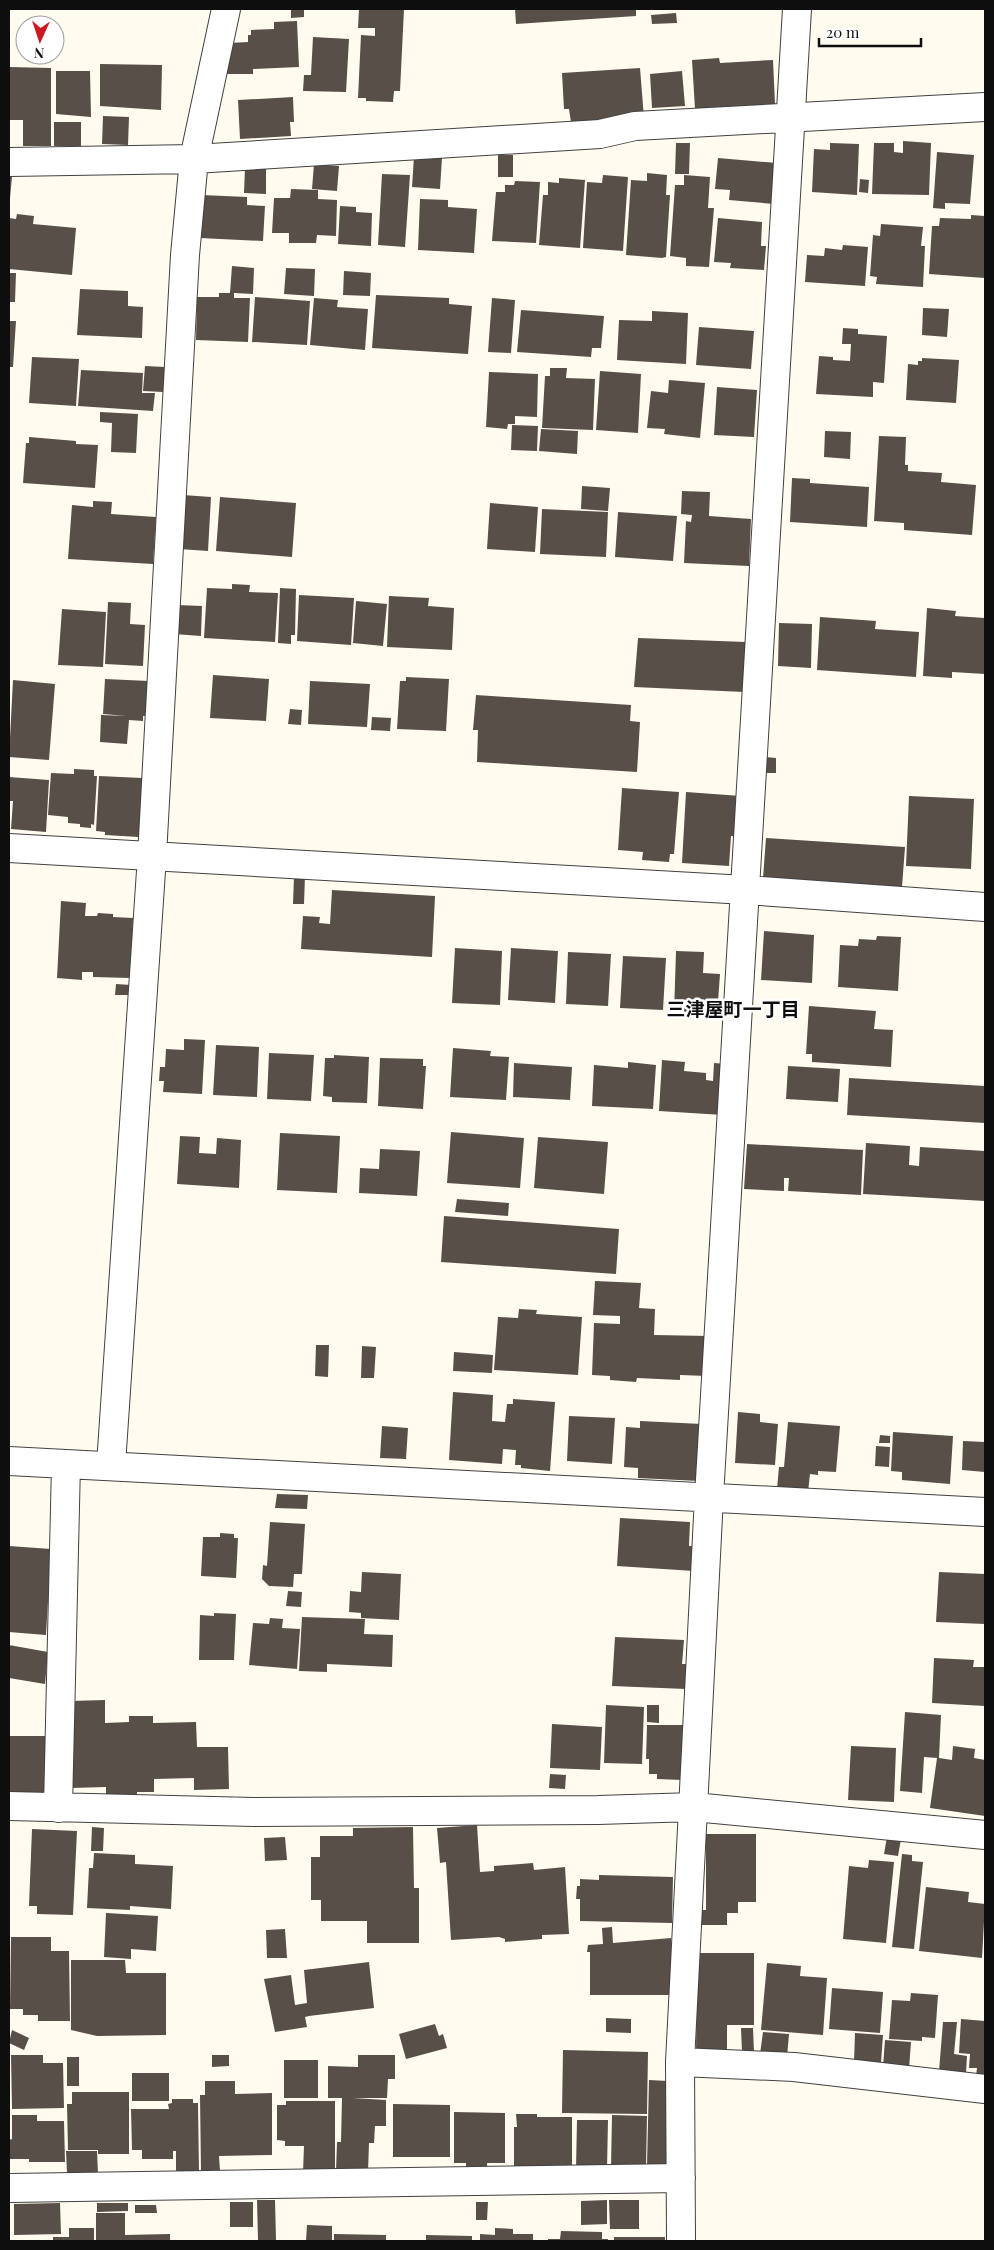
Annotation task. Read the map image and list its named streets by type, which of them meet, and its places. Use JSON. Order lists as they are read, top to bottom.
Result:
{
  "districts": ["三津屋町一丁目"],
  "scale_bar": "20 m",
  "north": "bottom"
}
